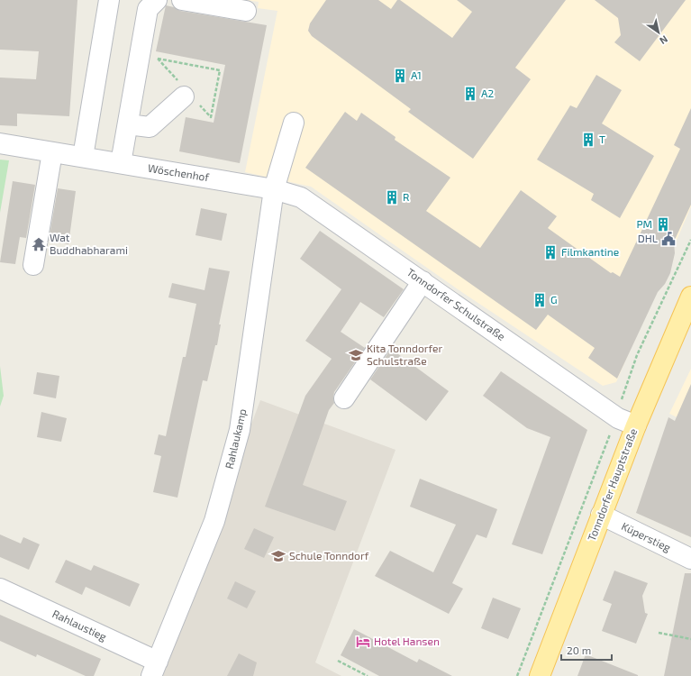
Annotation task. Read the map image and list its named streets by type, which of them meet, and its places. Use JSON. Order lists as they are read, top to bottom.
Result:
{
  "streets": {
    "main road": ["Tonndorfer Hauptstraße"],
    "street": [
      "Wöschenhof",
      "Tonndorfer Schulstraße",
      "Rahlaukamp",
      "Küperstieg",
      "Rahlaustieg"
    ]
  },
  "crossings": [
    ["Wöschenhof", "Tonndorfer Schulstraße"],
    ["Wöschenhof", "Rahlaukamp"],
    ["Tonndorfer Schulstraße", "Rahlaukamp"],
    ["Tonndorfer Schulstraße", "Tonndorfer Hauptstraße"],
    ["Rahlaukamp", "Rahlaustieg"],
    ["Tonndorfer Hauptstraße", "Küperstieg"]
  ],
  "places": {
    "building": [
      "A1",
      "A2",
      "T",
      "R",
      "PM",
      "Filmkantine",
      "G"
    ],
    "public building": ["DHL"],
    "temple": ["Wat Buddhabharami"],
    "school or university": ["Kita Tonndorfer Schulstraße", "Schule Tonndorf"],
    "hotel": ["Hotel Hansen"]
  },
  "scale_bar": "20 m",
  "north": "bottom right"
}
